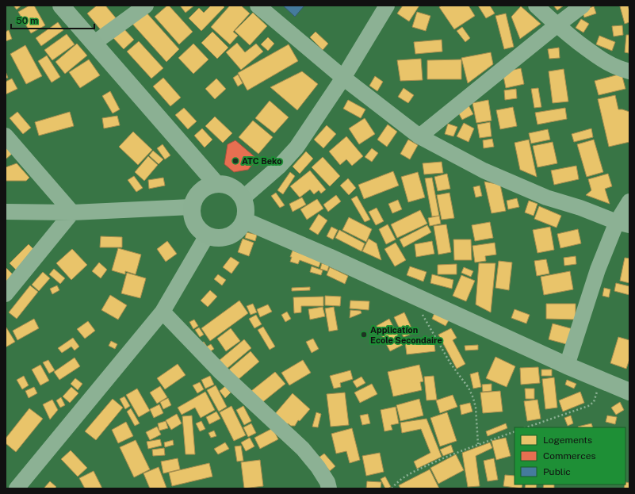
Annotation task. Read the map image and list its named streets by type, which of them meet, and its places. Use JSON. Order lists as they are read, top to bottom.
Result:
{
  "places": ["ATC Beko", "Applicatíon Ecole Secondaire"],
  "legend": ["Logements", "Commerces", "Public"],
  "scale_bar": "50 m"
}
